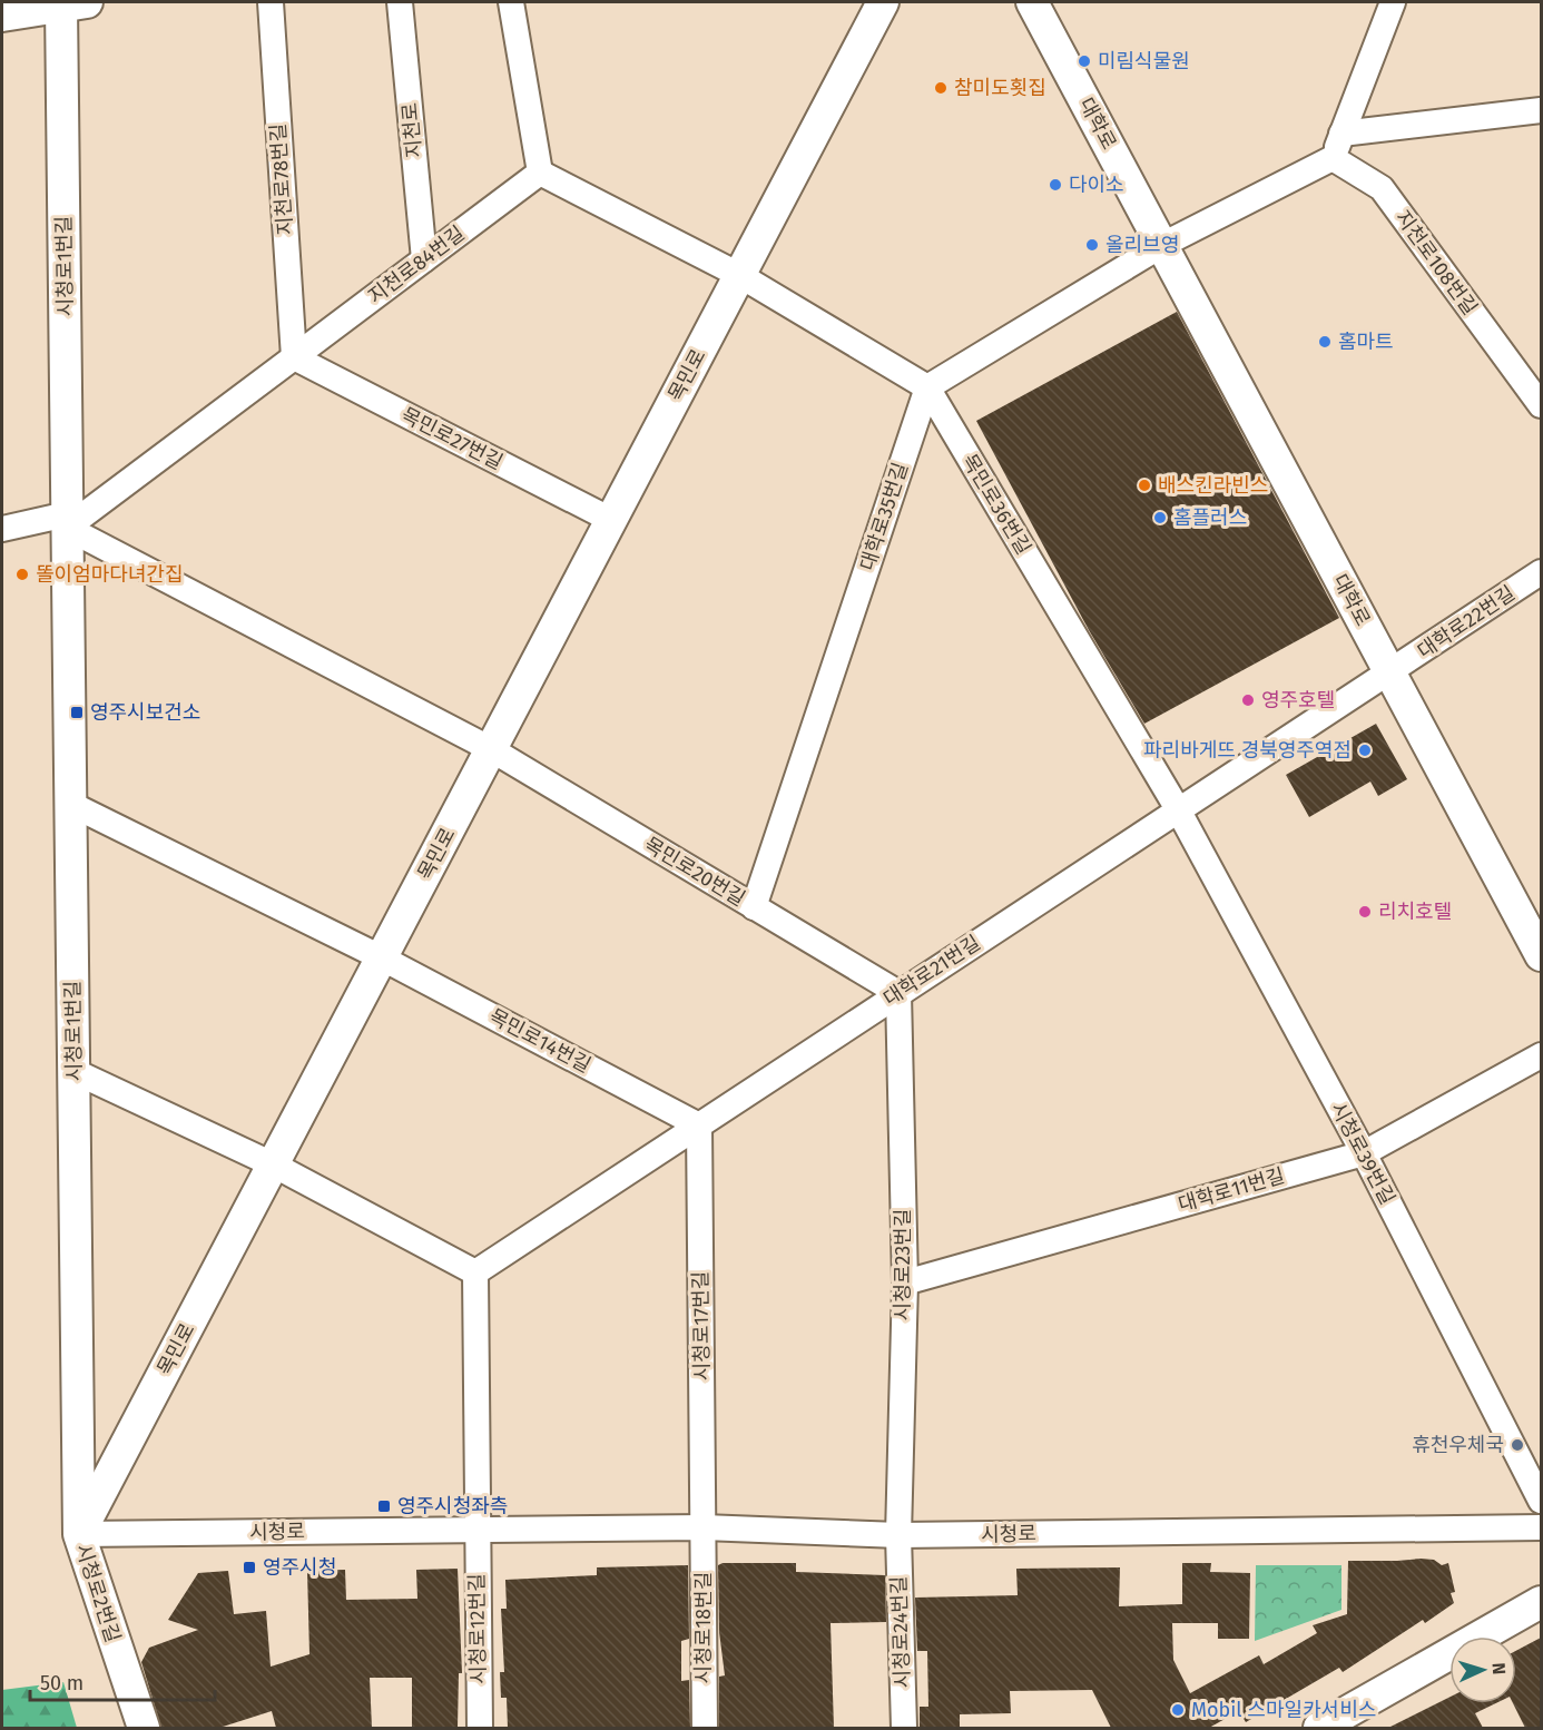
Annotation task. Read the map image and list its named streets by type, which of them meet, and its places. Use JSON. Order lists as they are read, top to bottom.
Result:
{
  "streets": {
    "main road": [
      "대학로",
      "시청로1번길",
      "목민로",
      "시청로2번길"
    ],
    "street": [
      "지천로",
      "지천로78번길",
      "지천로108번길",
      "지천로84번길",
      "목민로27번길",
      "목민로36번길",
      "대학로35번길",
      "대학로22번길",
      "목민로20번길",
      "대학로21번길",
      "목민로14번길",
      "시청로39번길",
      "대학로11번길",
      "시청로23번길",
      "시청로17번길",
      "시청로",
      "시청로18번길",
      "시청로12번길",
      "시청로24번길"
    ]
  },
  "crossings": [
    ["대학로", "대학로22번길"],
    ["대학로", "대학로21번길"],
    ["지천로", "지천로84번길"],
    ["지천로78번길", "지천로84번길"],
    ["지천로78번길", "목민로27번길"],
    ["지천로84번길", "목민로27번길"],
    ["시청로1번길", "목민로"],
    ["시청로1번길", "시청로"],
    ["시청로1번길", "시청로2번길"],
    ["목민로", "목민로27번길"],
    ["목민로", "목민로36번길"],
    ["목민로", "목민로20번길"],
    ["목민로", "목민로14번길"],
    ["목민로", "시청로"],
    ["목민로", "시청로2번길"],
    ["목민로36번길", "대학로35번길"],
    ["목민로36번길", "대학로21번길"],
    ["목민로36번길", "시청로39번길"],
    ["대학로35번길", "목민로20번길"],
    ["대학로22번길", "대학로21번길"],
    ["목민로20번길", "대학로21번길"],
    ["목민로20번길", "시청로23번길"],
    ["대학로21번길", "목민로14번길"],
    ["대학로21번길", "시청로39번길"],
    ["대학로21번길", "시청로23번길"],
    ["대학로21번길", "시청로17번길"],
    ["목민로14번길", "시청로17번길"],
    ["시청로39번길", "대학로11번길"],
    ["대학로11번길", "시청로23번길"],
    ["시청로23번길", "시청로"],
    ["시청로23번길", "시청로24번길"],
    ["시청로17번길", "시청로"],
    ["시청로17번길", "시청로18번길"],
    ["시청로", "시청로2번길"],
    ["시청로", "시청로18번길"],
    ["시청로", "시청로12번길"],
    ["시청로", "시청로24번길"]
  ],
  "places": {
    "other": [
      "미림식물원",
      "참미도횟집",
      "다이소",
      "올리브영",
      "홈마트",
      "배스킨라빈스",
      "홈플러스",
      "똘이엄마다녀간집",
      "영주호텔",
      "파리바게뜨 경북영주역점",
      "리치호텔",
      "휴천우체국",
      "Mobil 스마일카서비스"
    ],
    "transit": ["영주시보건소", "영주시청좌측", "영주시청"]
  },
  "scale_bar": "50 m",
  "north": "right"
}
